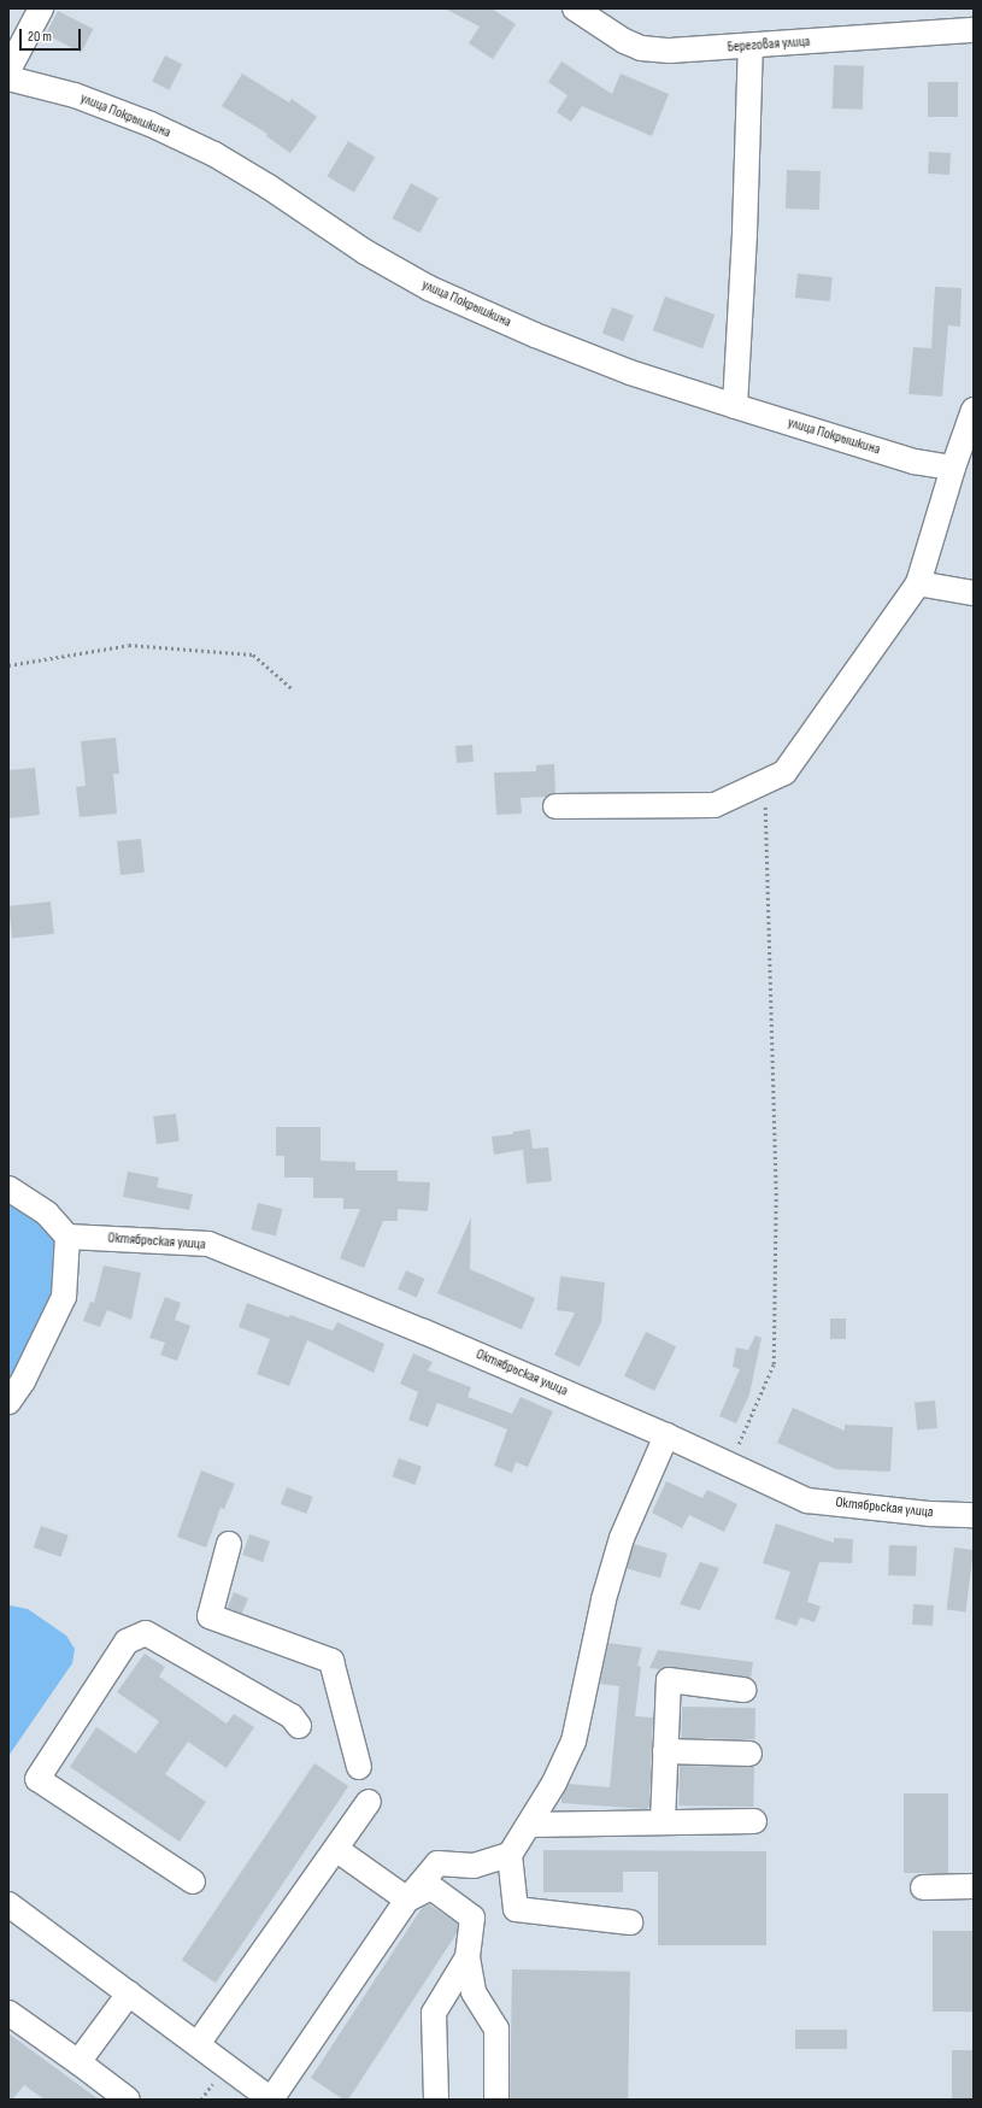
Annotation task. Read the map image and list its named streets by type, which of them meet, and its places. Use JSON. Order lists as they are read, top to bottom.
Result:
{
  "streets": {
    "street": ["Береговая улица", "улица Покрышкина", "Октябрьская улица"]
  },
  "scale_bar": "20 m"
}
